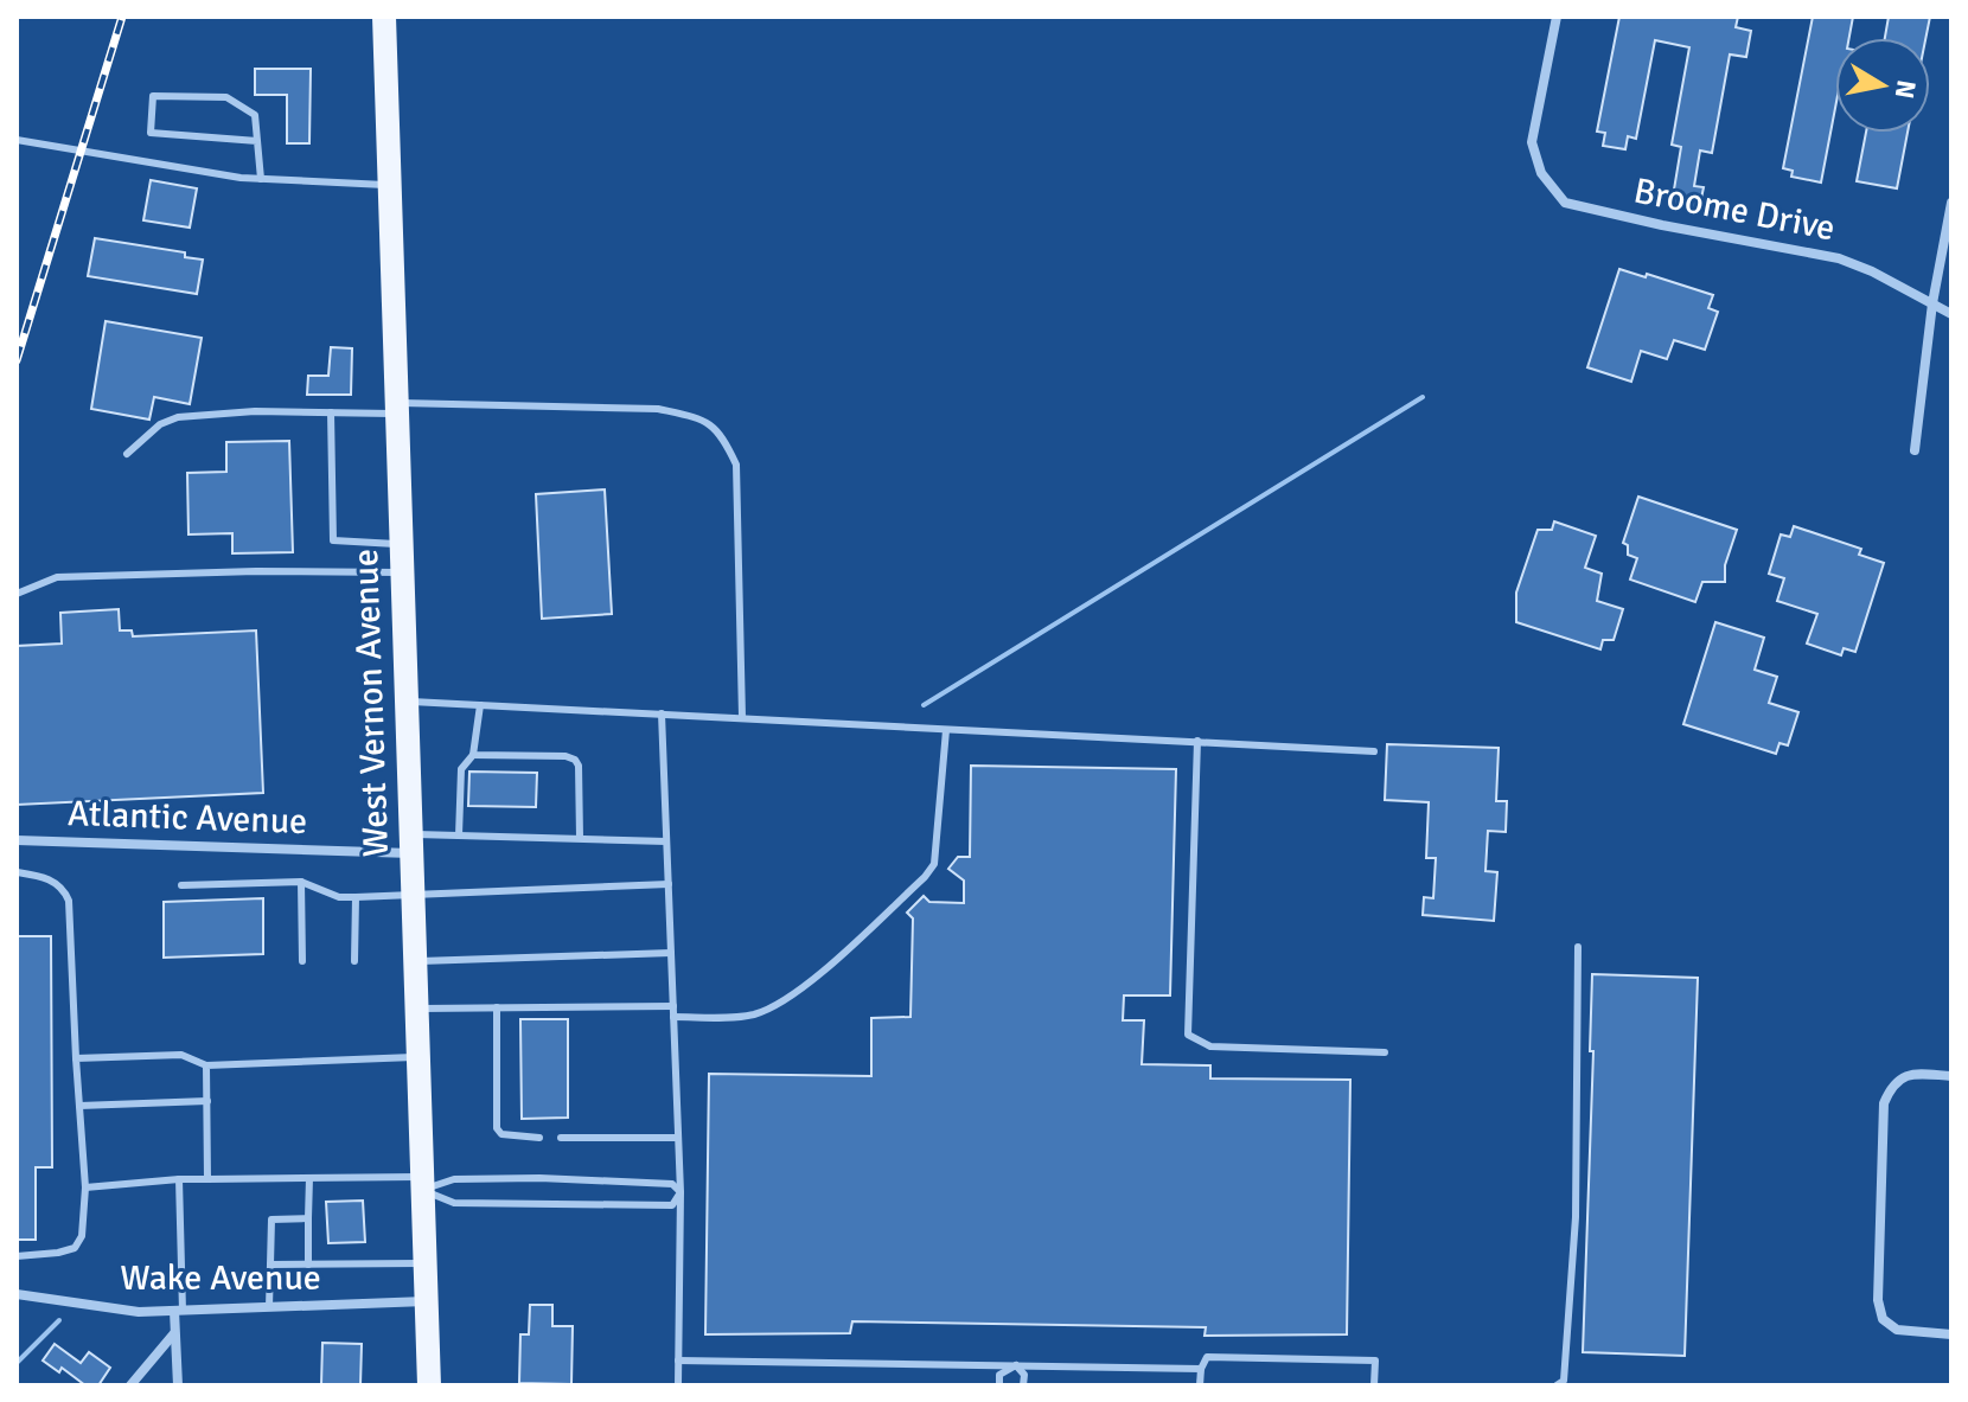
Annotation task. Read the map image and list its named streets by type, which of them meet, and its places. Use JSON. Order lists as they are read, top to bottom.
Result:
{
  "streets": {
    "main road": ["West Vernon Avenue"],
    "street": ["Broome Drive", "Atlantic Avenue", "Wake Avenue"]
  },
  "crossings": [
    ["West Vernon Avenue", "Atlantic Avenue"],
    ["West Vernon Avenue", "Wake Avenue"]
  ],
  "north": "right"
}
